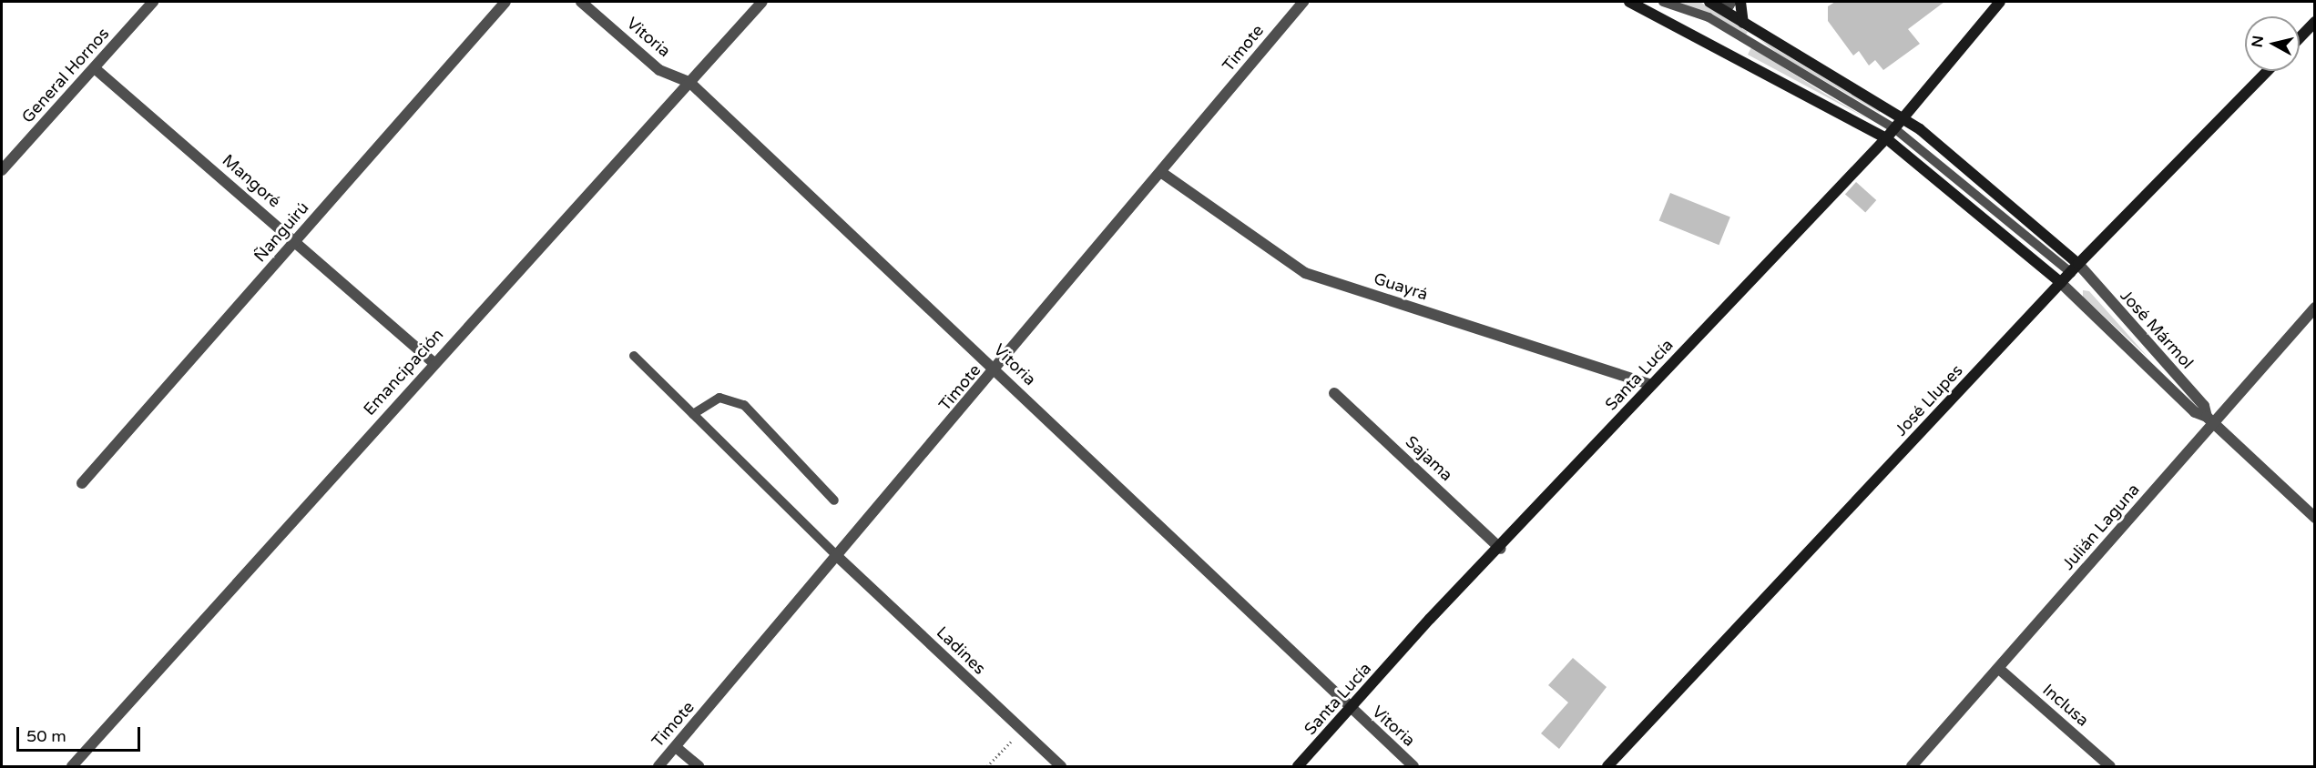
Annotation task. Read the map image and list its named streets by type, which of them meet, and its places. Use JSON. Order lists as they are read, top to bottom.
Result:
{
  "streets": {
    "street": [
      "Vitoria",
      "Timote",
      "General Hornos",
      "Mangoré",
      "Ñanguirú",
      "Guayrá",
      "José Mármol",
      "Emancipación",
      "Santa Lucía",
      "José Llupes",
      "Sajama",
      "Julián Laguna",
      "Ladines",
      "Inclusa"
    ]
  },
  "crossings": [
    ["Vitoria", "Timote"],
    ["Vitoria", "Emancipación"],
    ["Vitoria", "Santa Lucía"],
    ["Timote", "Guayrá"],
    ["Timote", "Ladines"],
    ["General Hornos", "Mangoré"],
    ["Mangoré", "Ñanguirú"],
    ["Mangoré", "Emancipación"],
    ["Guayrá", "Santa Lucía"],
    ["José Mármol", "José Llupes"],
    ["José Mármol", "Julián Laguna"],
    ["Santa Lucía", "Sajama"],
    ["Julián Laguna", "Inclusa"]
  ],
  "scale_bar": "50 m",
  "north": "left"
}
